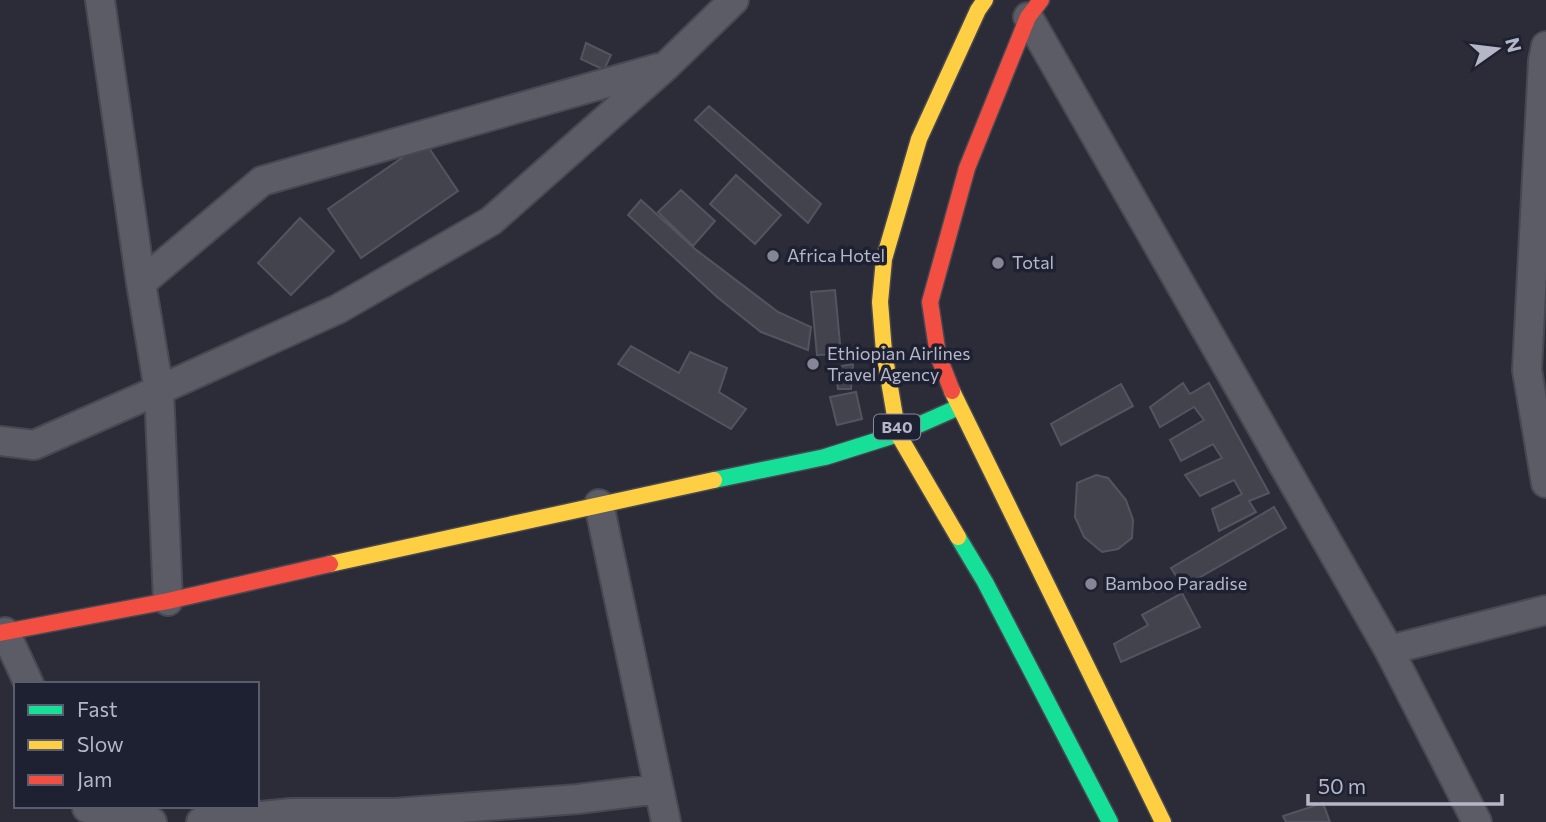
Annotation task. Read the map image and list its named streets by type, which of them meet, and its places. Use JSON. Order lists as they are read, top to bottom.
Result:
{
  "streets": {
    "main road": ["B40"]
  },
  "places": [
    "Africa Hotel",
    "Total",
    "Ethiopian Airlines Travel Agency",
    "Bamboo Paradise"
  ],
  "legend": ["Fast", "Slow", "Jam"],
  "scale_bar": "50 m",
  "north": "right"
}
